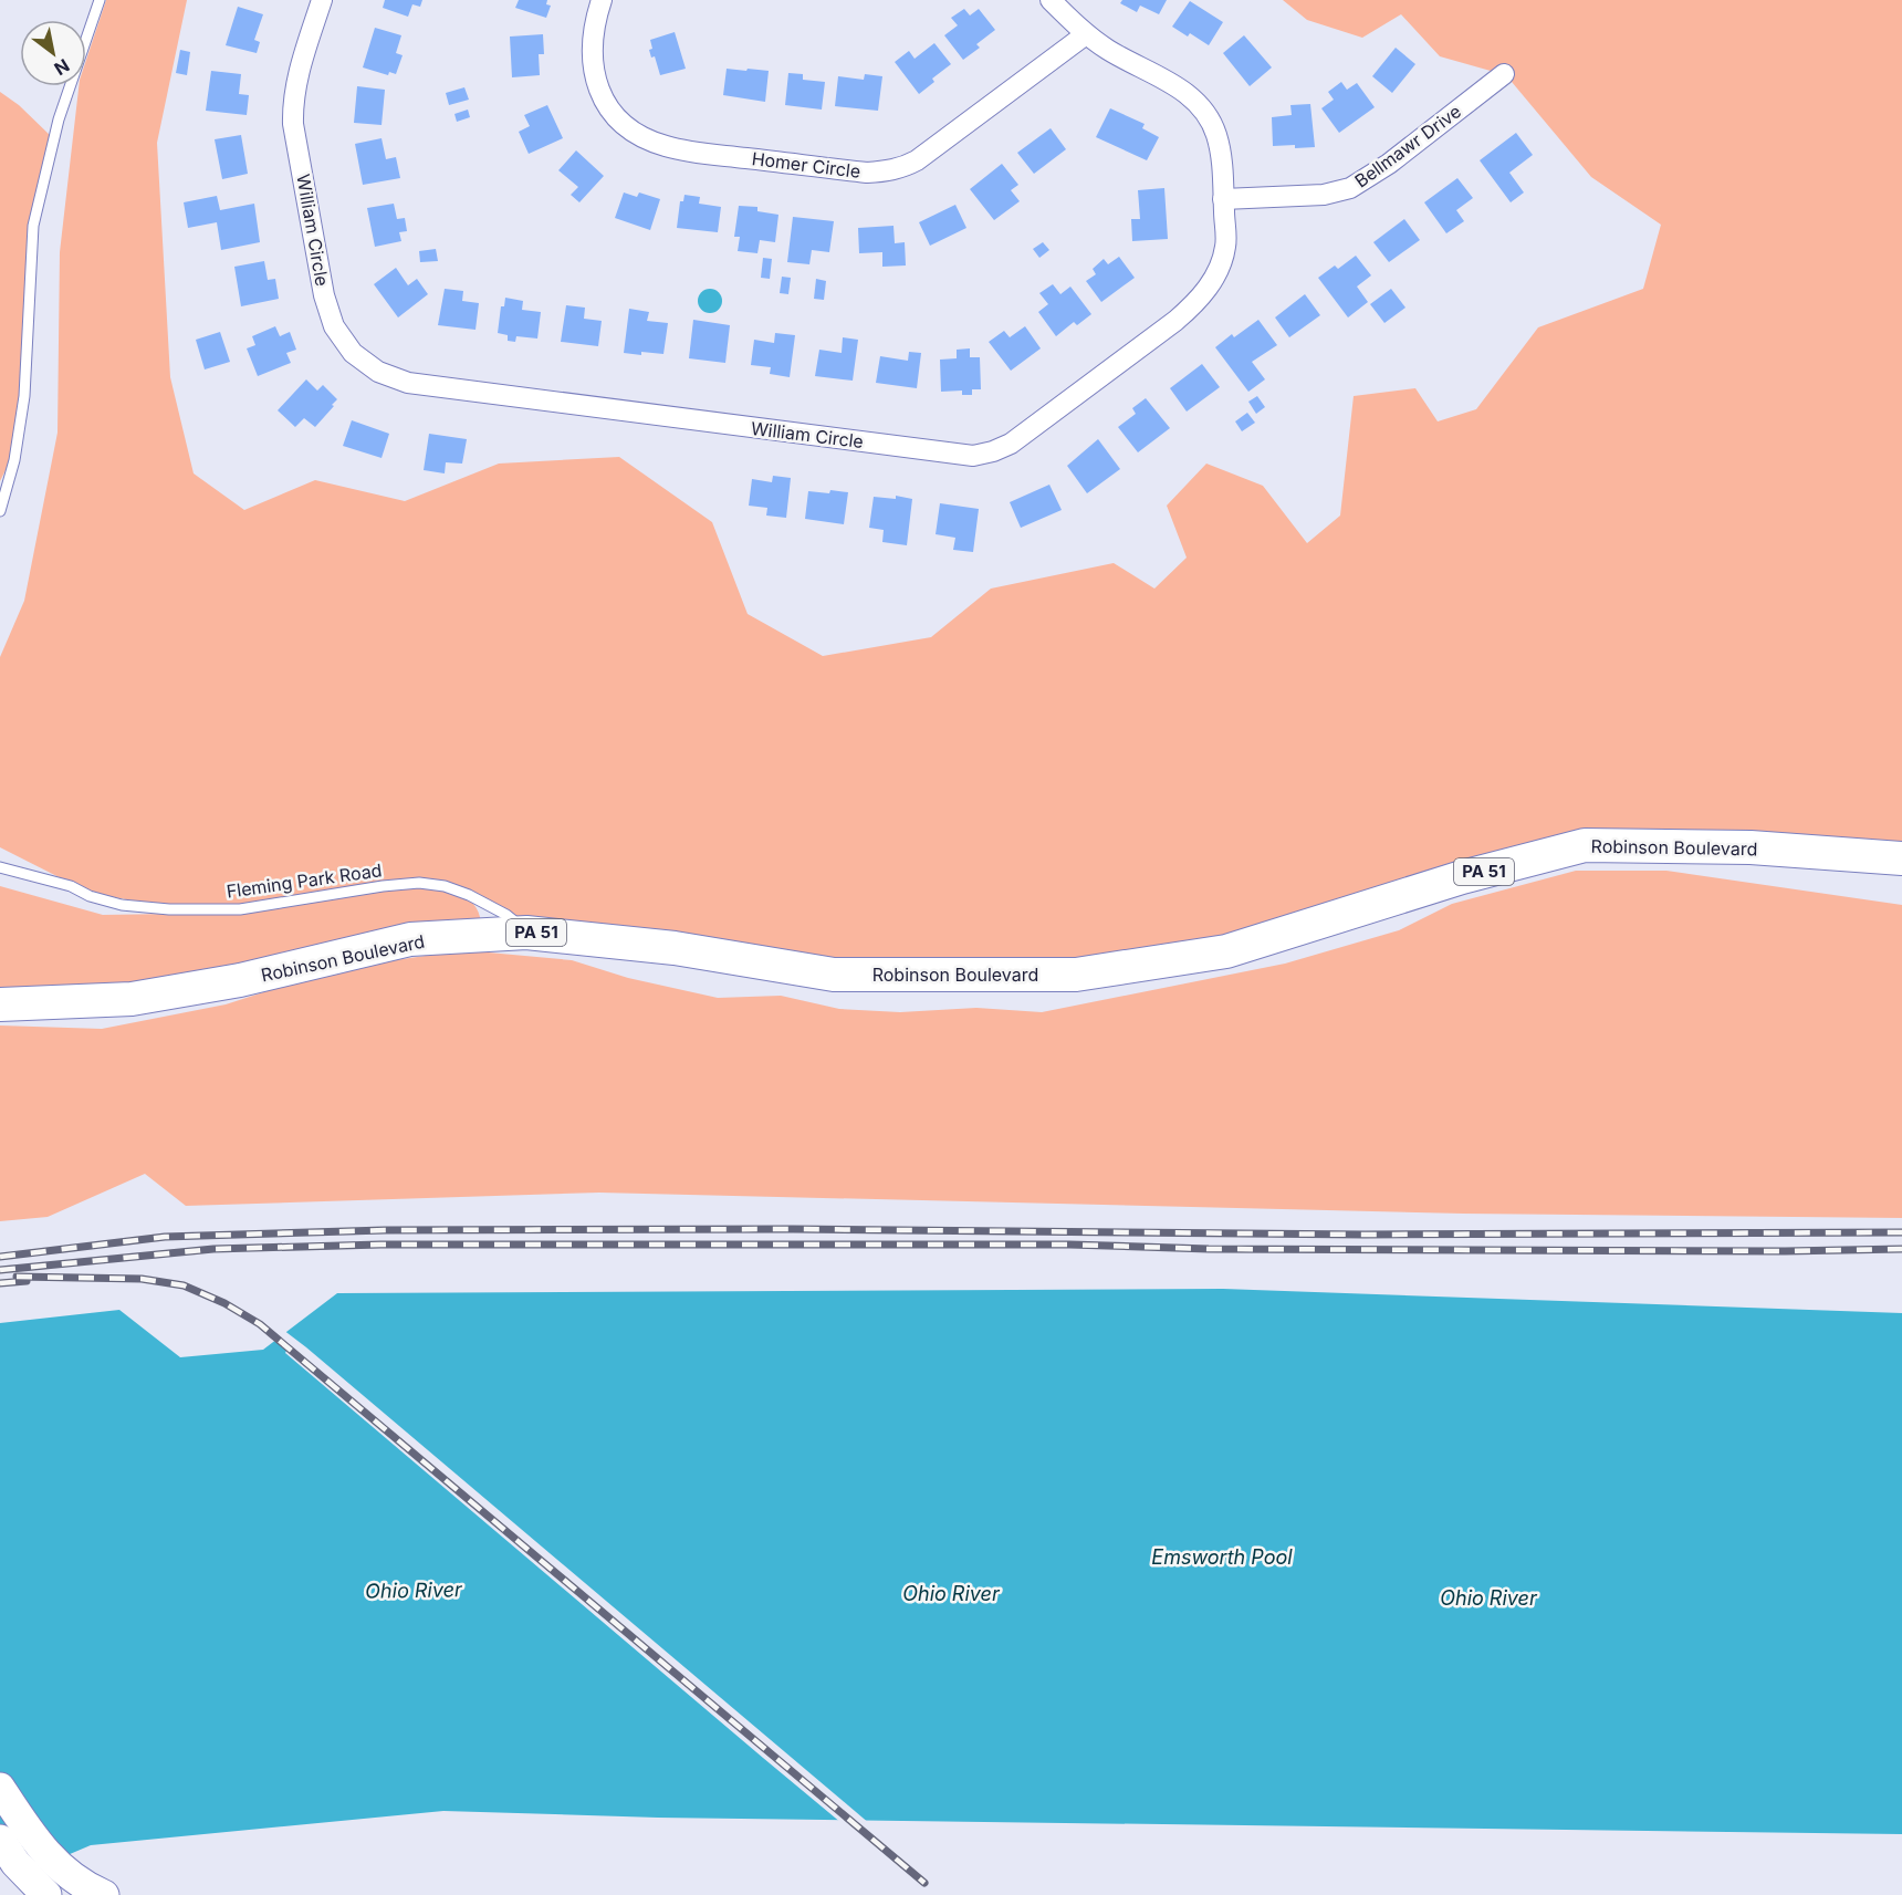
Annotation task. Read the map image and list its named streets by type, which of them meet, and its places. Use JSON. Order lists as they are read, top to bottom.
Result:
{
  "streets": {
    "main road": ["Robinson Boulevard", "PA 51"],
    "street": ["Bellmawr Drive", "Homer Circle", "William Circle"],
    "lane": ["Fleming Park Road"]
  },
  "crossings": [
    ["Bellmawr Drive", "William Circle"],
    ["Homer Circle", "William Circle"],
    ["Robinson Boulevard", "Fleming Park Road"]
  ],
  "water": ["Emsworth Pool", "Ohio River"],
  "north": "bottom right"
}
